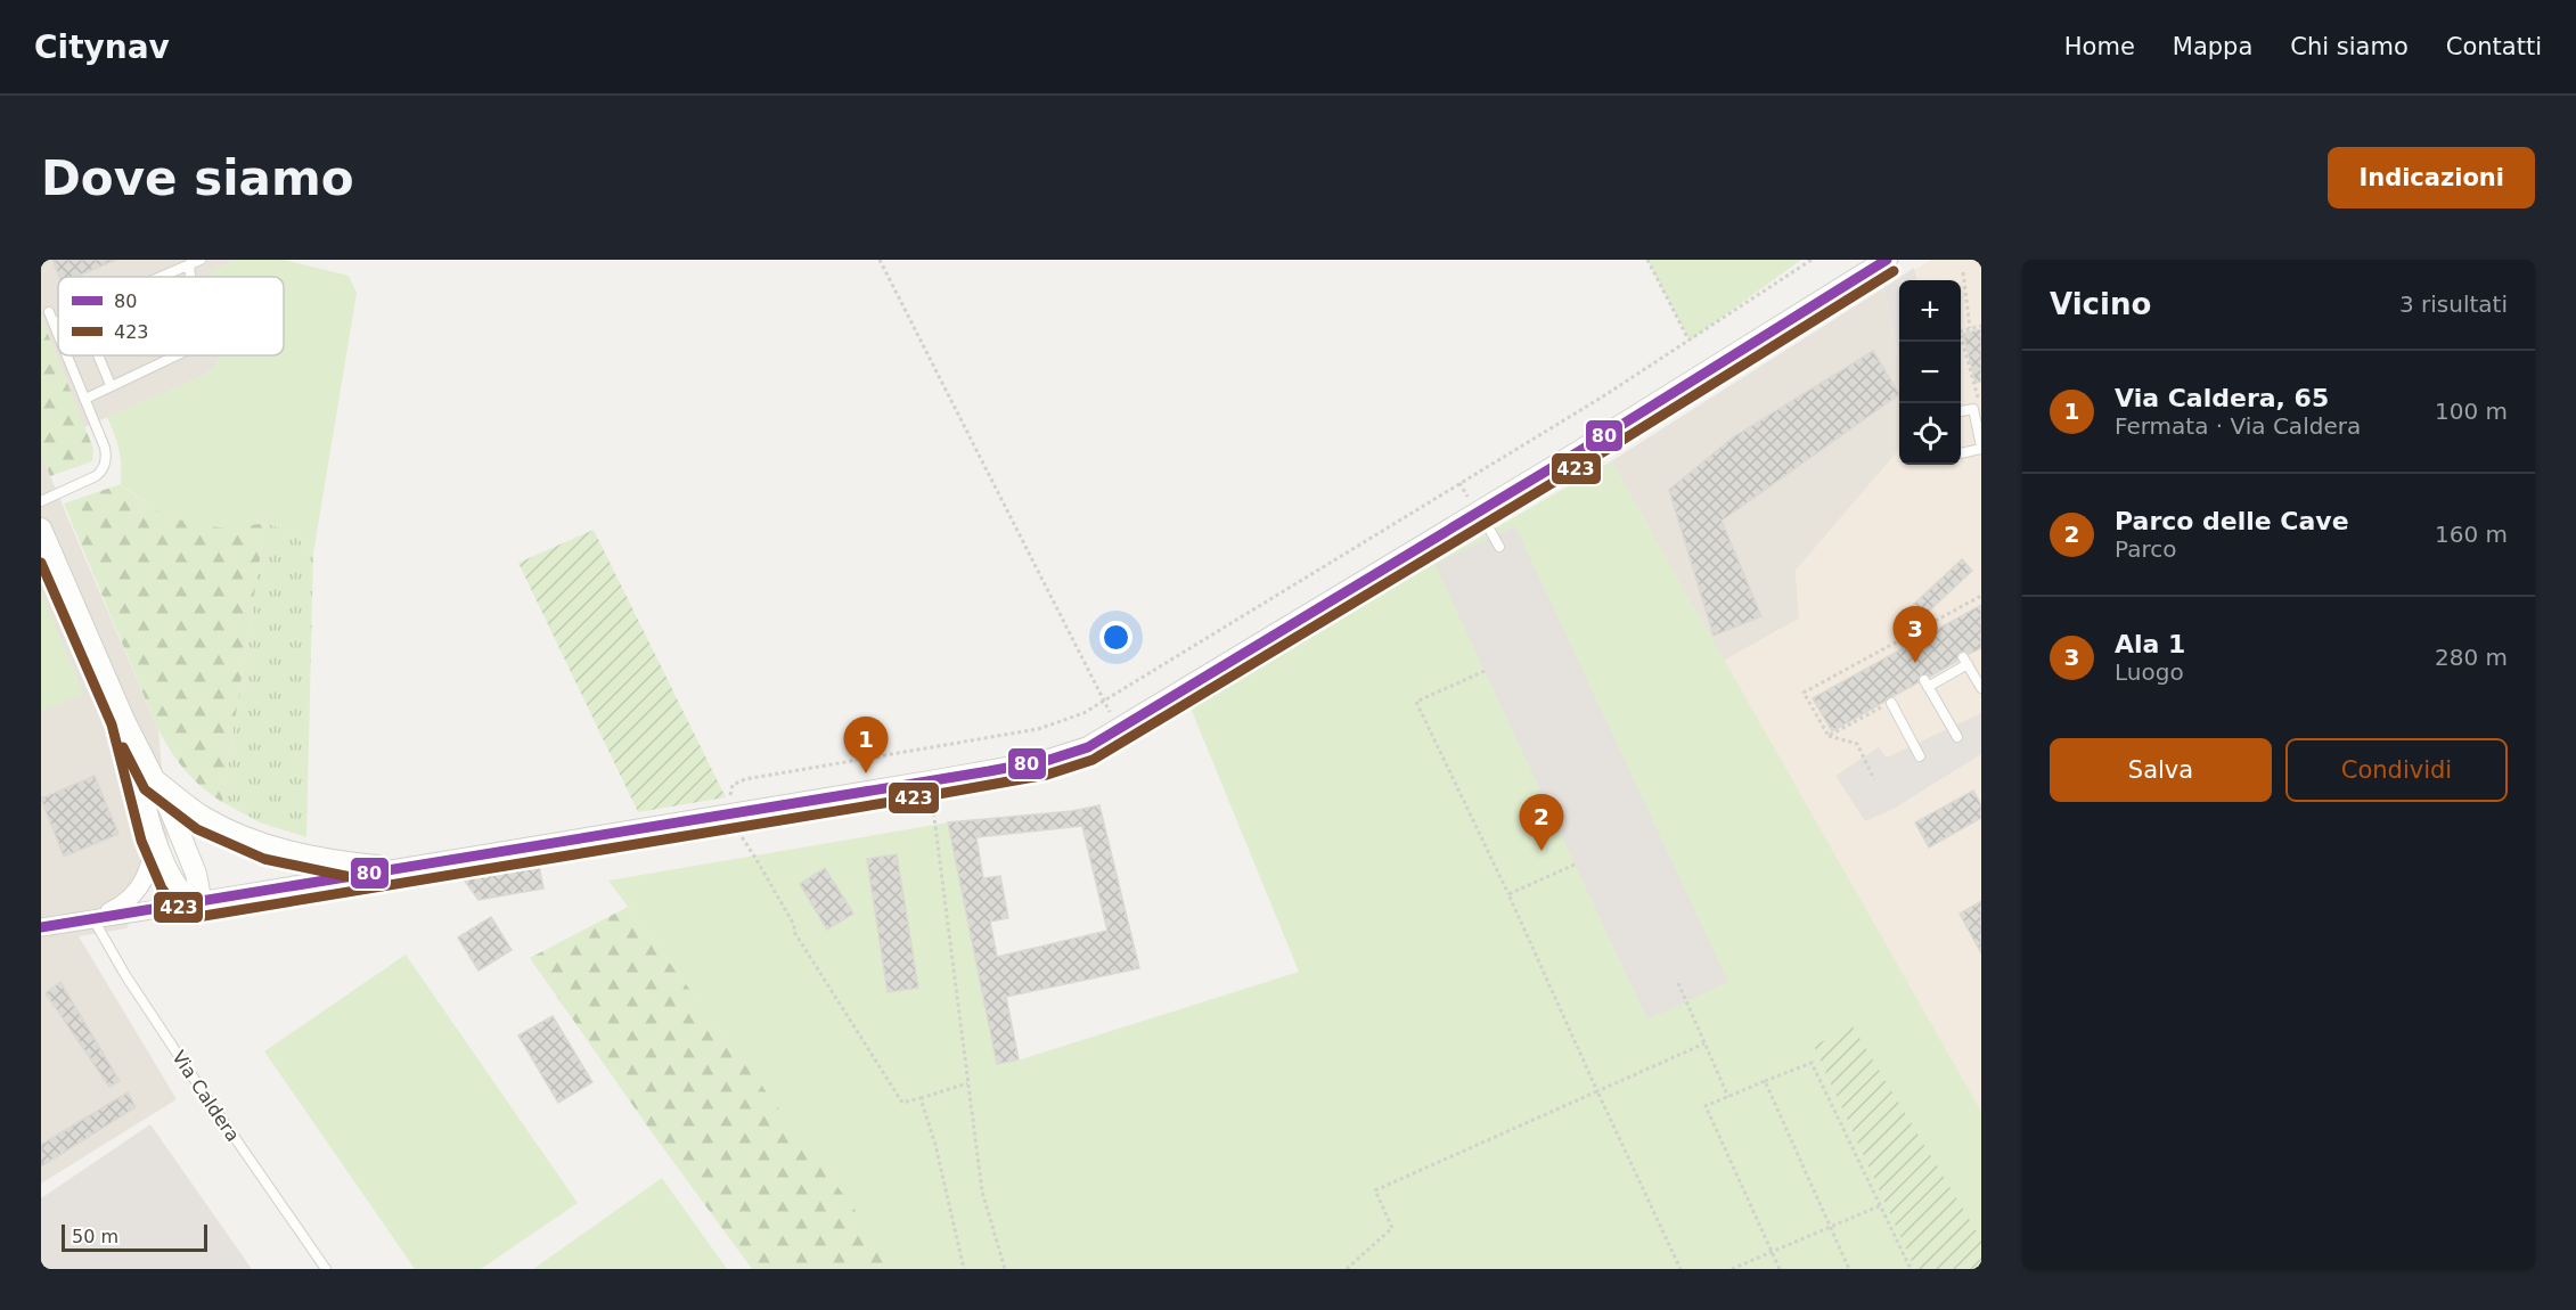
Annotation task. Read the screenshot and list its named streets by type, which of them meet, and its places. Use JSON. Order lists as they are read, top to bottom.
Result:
{
  "streets": {
    "lane": ["Via Caldera"]
  },
  "lines": ["transit line 80", "transit line 423"],
  "legend": ["80", "423"],
  "scale_bar": "50 m",
  "page": {
    "header": "Citynav",
    "nav": [
      "Home",
      "Mappa",
      "Chi siamo",
      "Contatti"
    ],
    "buttons": [
      "Indicazioni",
      ["Salva", "Condividi"]
    ],
    "title": "Dove siamo",
    "heading": ["Vicino", "3 risultati"],
    "map_buttons": ["+", "−"],
    "list": [
      {
        "mark": "1",
        "name": "Via Caldera, 65",
        "note": "Fermata · Via Caldera",
        "value": "100 m"
      },
      {
        "mark": "2",
        "name": "Parco delle Cave",
        "note": "Parco",
        "value": "160 m"
      },
      {
        "mark": "3",
        "name": "Ala 1",
        "note": "Luogo",
        "value": "280 m"
      }
    ],
    "pins": ["3", "1", "2"],
    "scale": "50 m"
  }
}
